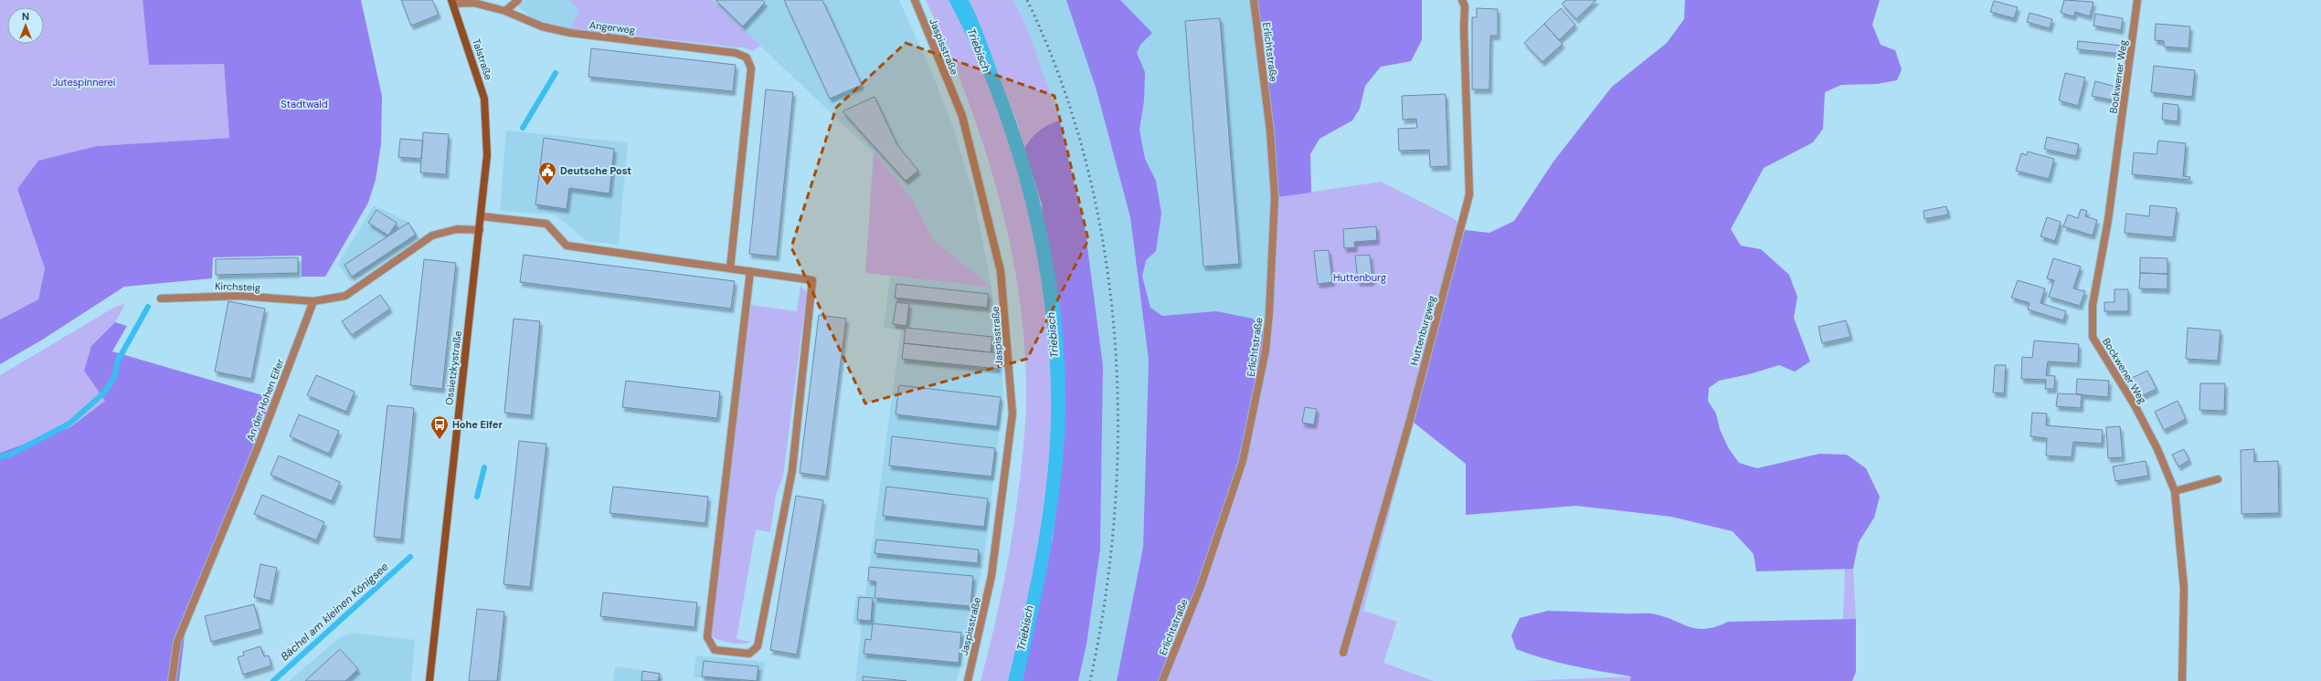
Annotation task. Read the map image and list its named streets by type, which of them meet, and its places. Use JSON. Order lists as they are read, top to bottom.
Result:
{
  "streets": {
    "main road": ["Talstraße", "Ossietzkystraße"],
    "street": [
      "Angerweg",
      "Jaspisstraße",
      "Erlichtstraße",
      "Bockwener Weg",
      "Kirchsteig",
      "Huttenburgweg",
      "An der Hohen Eifer"
    ]
  },
  "crossings": [
    ["Angerweg", "Talstraße"],
    ["Talstraße", "Ossietzkystraße"],
    ["Kirchsteig", "An der Hohen Eifer"]
  ],
  "water": ["Triebisch", "Bächel am kleinen Königsee"],
  "parks": ["Jutespinnerei", "Stadtwald", "Huttenburg"],
  "places": {
    "public building": ["Deutsche Post"],
    "bus stop": ["Hohe Eifer"]
  },
  "north": "top"
}
